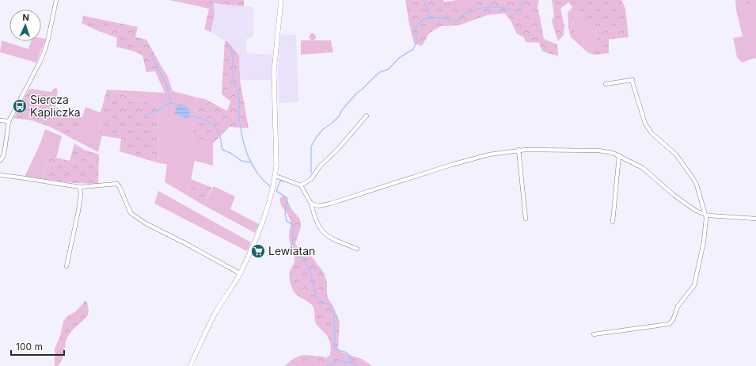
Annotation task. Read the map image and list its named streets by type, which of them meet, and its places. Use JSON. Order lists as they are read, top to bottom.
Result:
{
  "places": {
    "bus stop": ["Siercza Kapliczka"],
    "supermarket": ["Lewiatan"]
  },
  "scale_bar": "100 m",
  "north": "top"
}
